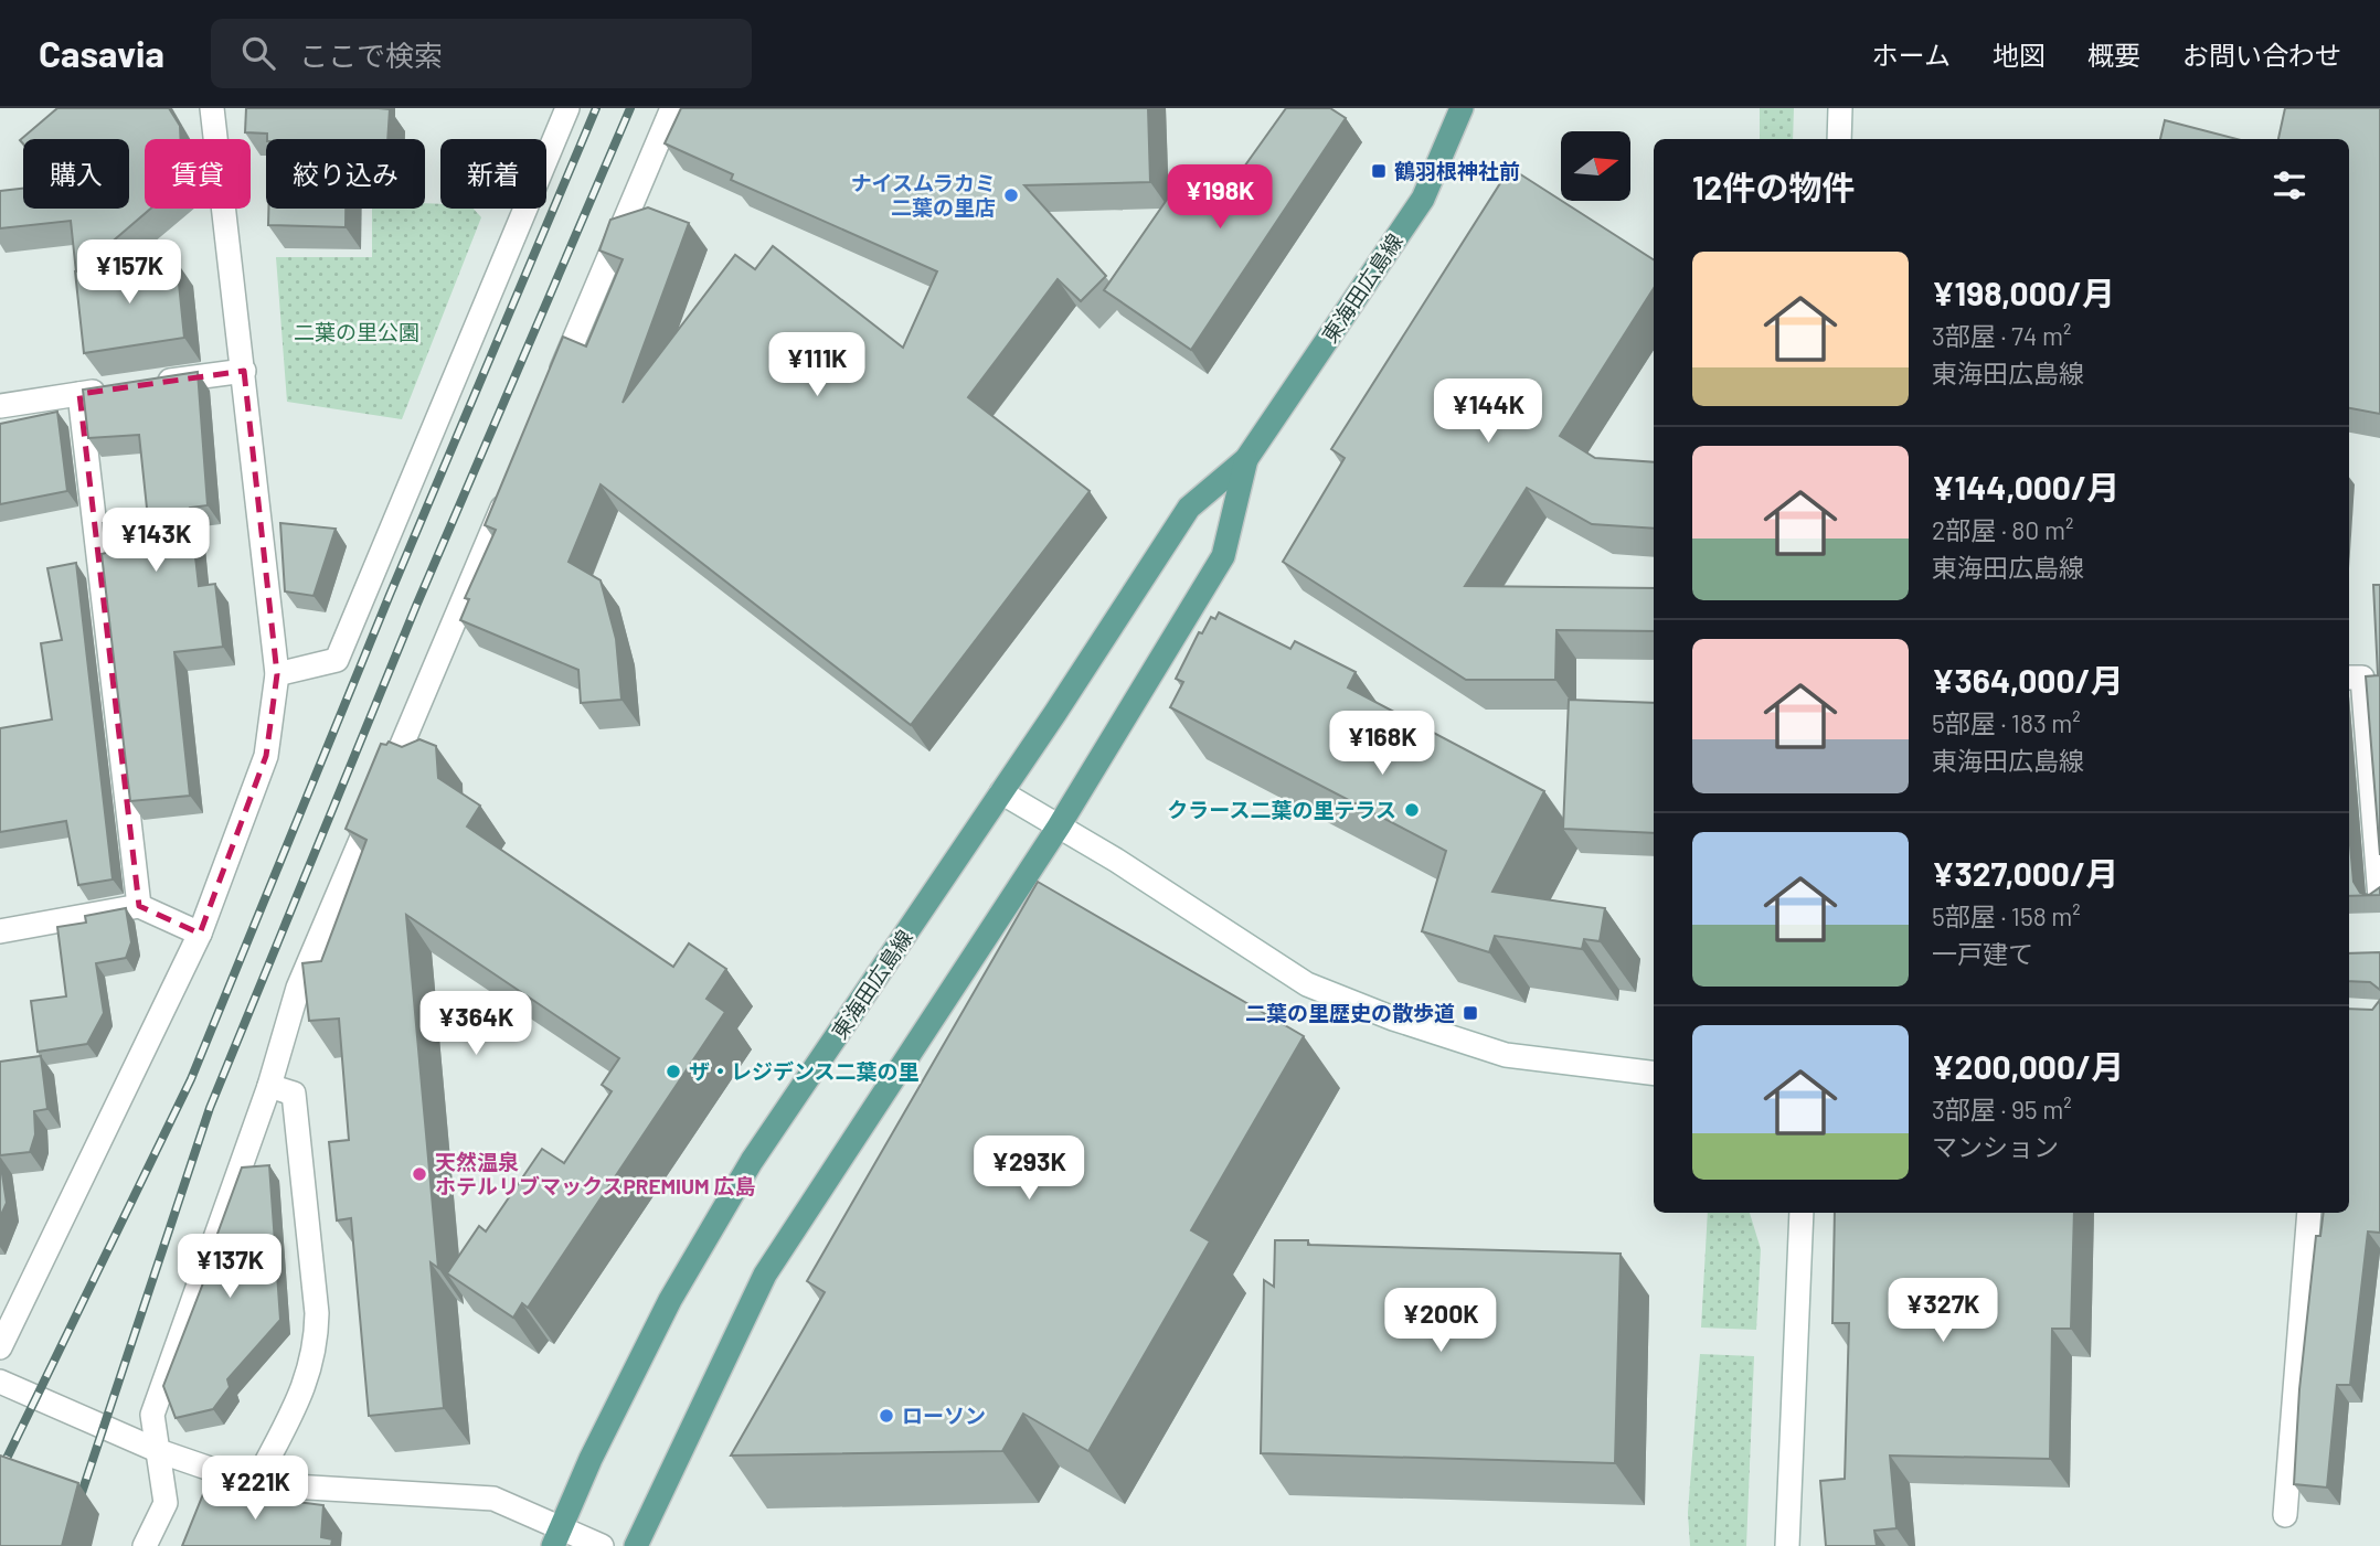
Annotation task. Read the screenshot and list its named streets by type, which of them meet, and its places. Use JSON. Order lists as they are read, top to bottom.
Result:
{
  "streets": {
    "main road": ["東海田広島線"]
  },
  "parks": ["二葉の里公園"],
  "places": {
    "transit": ["鶴羽根神社前", "二葉の里歴史の散歩道"],
    "other": [
      "ナイスムラカミ 二葉の里店",
      "クラース二葉の里テラス",
      "ザ・レジデンス二葉の里",
      "天然温泉 ホテルリブマックスPREMIUM 広島",
      "ローソン"
    ]
  },
  "north": "right",
  "page": {
    "header": "Casavia",
    "search": "ここで検索",
    "nav": [
      "ホーム",
      "地図",
      "概要",
      "お問い合わせ"
    ],
    "chip": [
      "購入",
      "賃貸",
      "絞り込み",
      "新着"
    ],
    "heading": "12件の物件",
    "price": [
      "¥198K",
      "¥157K",
      "¥111K",
      "¥144K",
      "¥143K",
      "¥168K",
      "¥364K",
      "¥293K",
      "¥137K",
      "¥327K",
      "¥200K",
      "¥221K"
    ],
    "list": [
      {
        "name": "¥198,000/月",
        "note": "3部屋 · 74 m² · 東海田広島線"
      },
      {
        "name": "¥144,000/月",
        "note": "2部屋 · 80 m² · 東海田広島線"
      },
      {
        "name": "¥364,000/月",
        "note": "5部屋 · 183 m² · 東海田広島線"
      },
      {
        "name": "¥327,000/月",
        "note": "5部屋 · 158 m² · 一戸建て"
      },
      {
        "name": "¥200,000/月",
        "note": "3部屋 · 95 m² · マンション"
      }
    ]
  }
}
